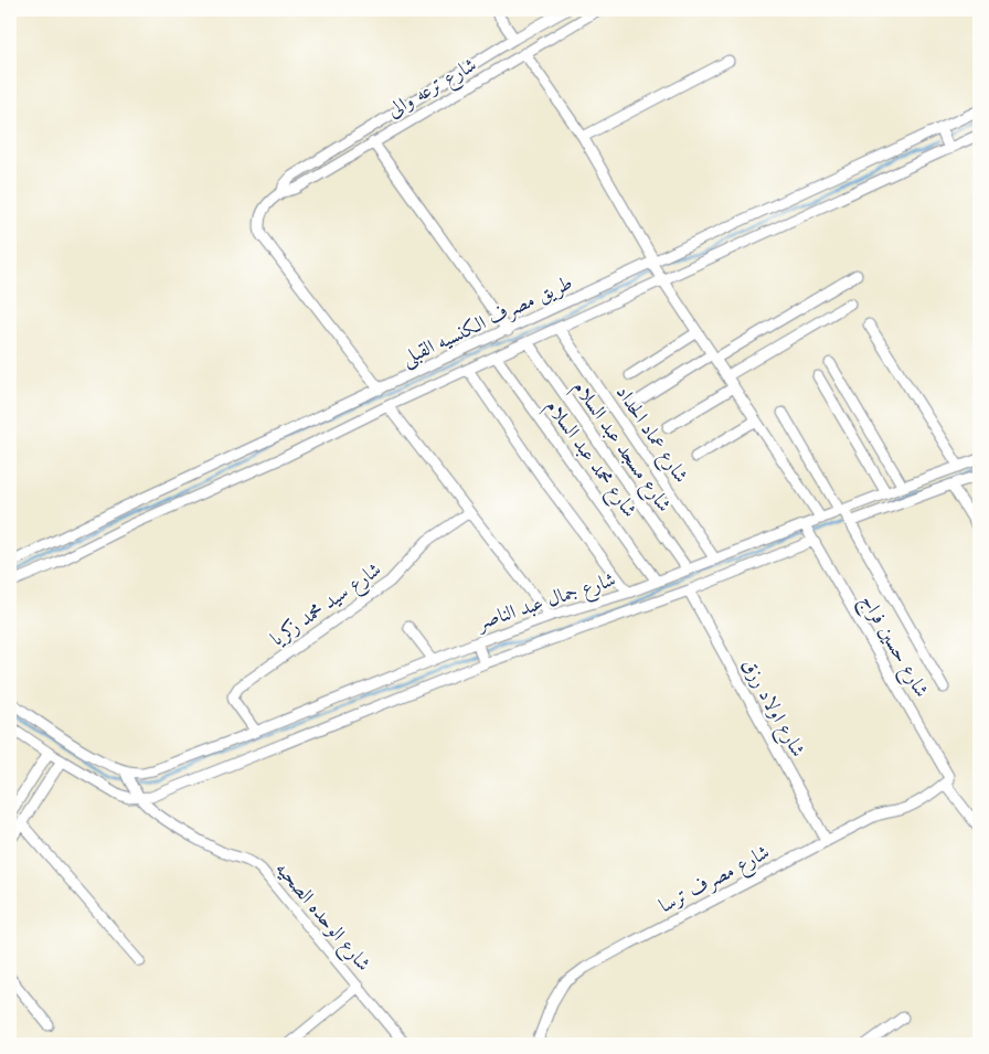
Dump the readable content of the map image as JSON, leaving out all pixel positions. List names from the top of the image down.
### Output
{
  "streets": {
    "street": [
      "شارع ترعه والى",
      "طريق مصرف الكنسيه القبلى",
      "شارع عماد الحداد",
      "شارع مسجد عبد السلام",
      "شارع محمد عبد السلام",
      "شارع جمال عبد الناصر",
      "شارع سيد محمد زكريا",
      "شارع حسين فراج",
      "شارع اولاد رزق",
      "شارع مصرف ترسا",
      "شارع الوحده الصحيه"
    ]
  },
  "crossings": [
    ["شارع ترعه والى", "طريق مصرف الكنسيه القبلى"],
    ["طريق مصرف الكنسيه القبلى", "شارع عماد الحداد"],
    ["طريق مصرف الكنسيه القبلى", "شارع مسجد عبد السلام"],
    ["طريق مصرف الكنسيه القبلى", "شارع محمد عبد السلام"],
    ["شارع عماد الحداد", "شارع جمال عبد الناصر"],
    ["شارع مسجد عبد السلام", "شارع جمال عبد الناصر"],
    ["شارع محمد عبد السلام", "شارع جمال عبد الناصر"],
    ["شارع جمال عبد الناصر", "شارع سيد محمد زكريا"],
    ["شارع جمال عبد الناصر", "شارع حسين فراج"],
    ["شارع جمال عبد الناصر", "شارع اولاد رزق"],
    ["شارع جمال عبد الناصر", "شارع الوحده الصحيه"],
    ["شارع حسين فراج", "شارع مصرف ترسا"],
    ["شارع اولاد رزق", "شارع مصرف ترسا"]
  ]
}
